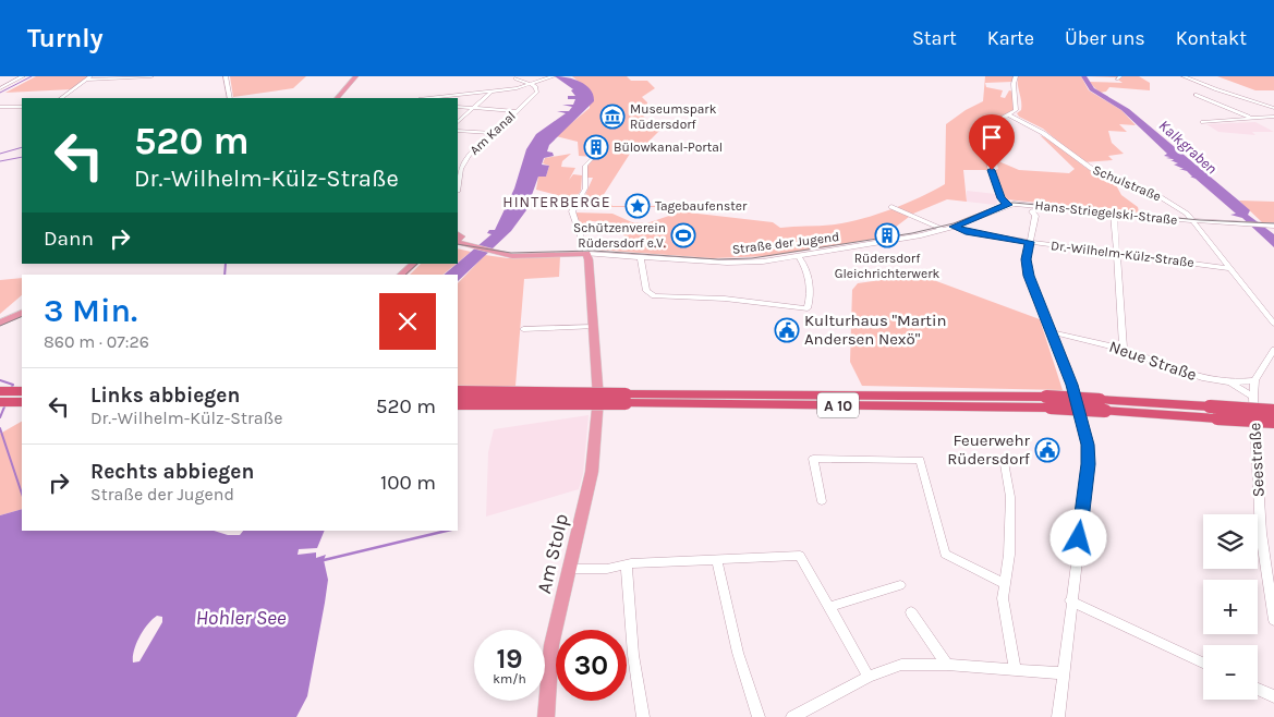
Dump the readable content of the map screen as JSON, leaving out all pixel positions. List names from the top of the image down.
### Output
{
  "streets": {
    "highway": ["A 10"],
    "main road": ["Straße der Jugend", "Am Stolp"],
    "street": [
      "Am Kanal",
      "Schulstraße",
      "Hans-Striegelski-Straße",
      "Dr.-Wilhelm-Külz-Straße",
      "Neue Straße",
      "Seestraße"
    ]
  },
  "crossings": [
    ["Schulstraße", "Hans-Striegelski-Straße"],
    ["Schulstraße", "Dr.-Wilhelm-Külz-Straße"],
    ["Hans-Striegelski-Straße", "Straße der Jugend"],
    ["Straße der Jugend", "Dr.-Wilhelm-Külz-Straße"],
    ["Straße der Jugend", "Am Stolp"],
    ["Neue Straße", "Seestraße"]
  ],
  "districts": ["HINTERBERGE"],
  "water": ["Kalkgraben", "Hohler See"],
  "places": {
    "museum": ["Museumspark Rüdersdorf"],
    "building": ["Bülowkanal-Portal", "Rüdersdorf Gleichrichterwerk"],
    "place": ["Tagebaufenster"],
    "sports": ["Schützenverein Rüdersdorf e.V."],
    "public building": ["Kulturhaus \"Martin Andersen Nexö\"", "Feuerwehr Rüdersdorf"]
  },
  "page": {
    "header": "Turnly",
    "nav": [
      "Start",
      "Karte",
      "Über uns",
      "Kontakt"
    ],
    "turn": ["520 m", "Dr.-Wilhelm-Külz-Straße"],
    "then": "Dann",
    "heading": ["3 Min.", "860 m · 07:26"],
    "list": [
      {
        "name": "Links abbiegen",
        "note": "Dr.-Wilhelm-Külz-Straße",
        "value": "520 m"
      },
      {
        "name": "Rechts abbiegen",
        "note": "Straße der Jugend",
        "value": "100 m"
      }
    ],
    "map_buttons": ["+", "−"],
    "speed": "19 km/h",
    "limit": "30"
  }
}
